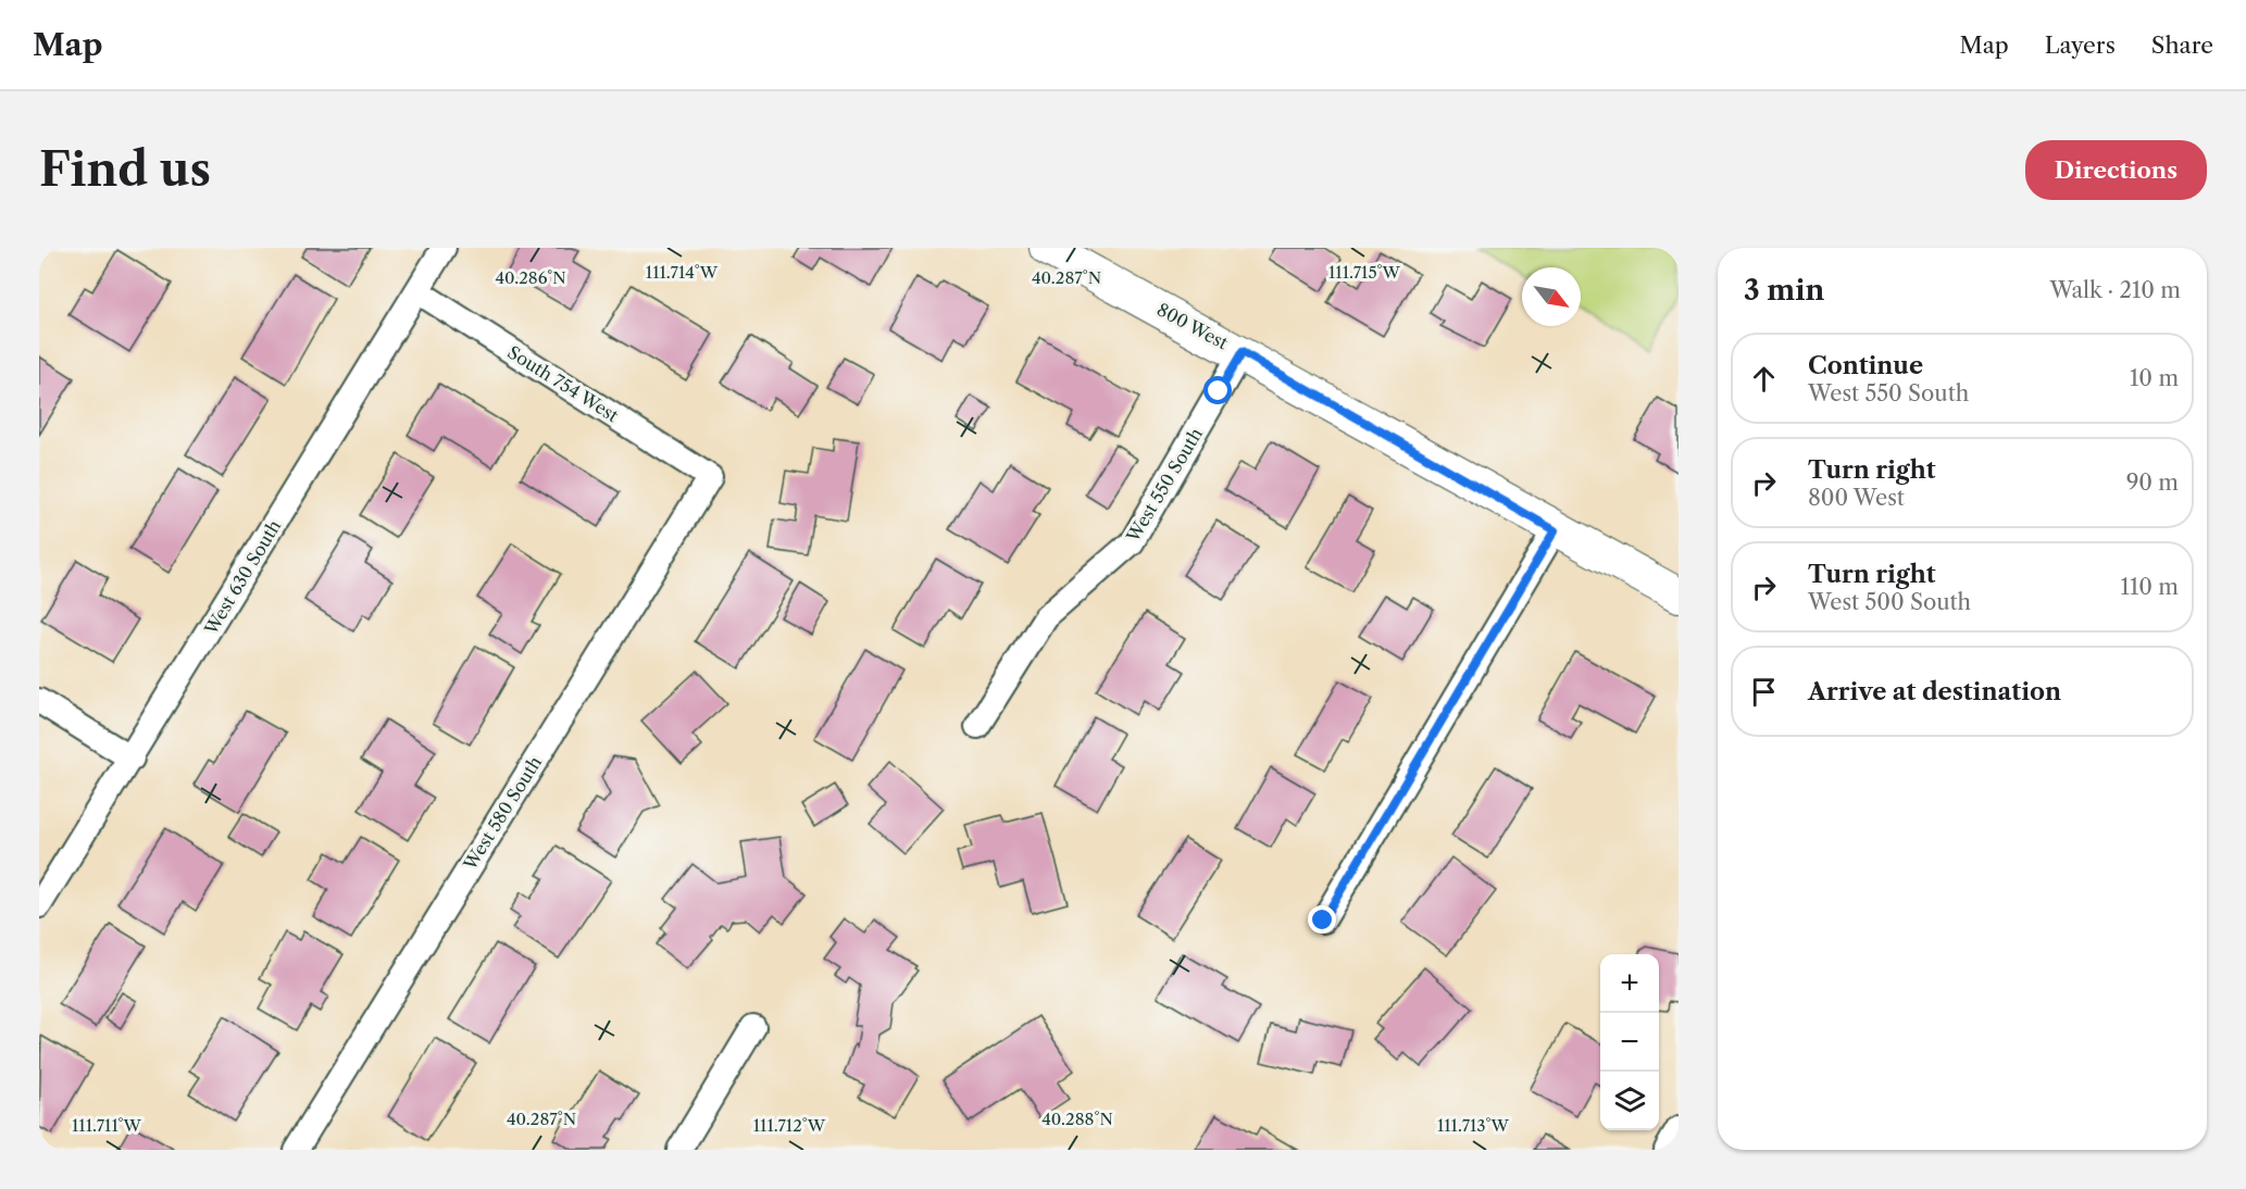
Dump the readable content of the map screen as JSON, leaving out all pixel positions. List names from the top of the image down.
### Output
{
  "streets": {
    "street": [
      "800 West",
      "South 754 West",
      "West 550 South",
      "West 630 South",
      "West 580 South"
    ]
  },
  "crossings": [
    ["800 West", "West 550 South"],
    ["South 754 West", "West 630 South"],
    ["South 754 West", "West 580 South"]
  ],
  "north": "bottom right",
  "page": {
    "header": "Map",
    "nav": ["Map", "Layers", "Share"],
    "buttons": "Directions",
    "title": "Find us",
    "heading": ["3 min", "Walk · 210 m"],
    "list": [
      ["Continue", "West 550 South", "10 m"],
      ["Turn right", "800 West", "90 m"],
      ["Turn right", "West 500 South", "110 m"],
      "Arrive at destination"
    ],
    "map_buttons": ["+", "−"]
  },
  "coordinates": [
    "111.714°W",
    "111.715°W",
    "40.286°N",
    "40.287°N",
    "40.288°N",
    "111.711°W",
    "111.712°W",
    "111.713°W"
  ]
}
